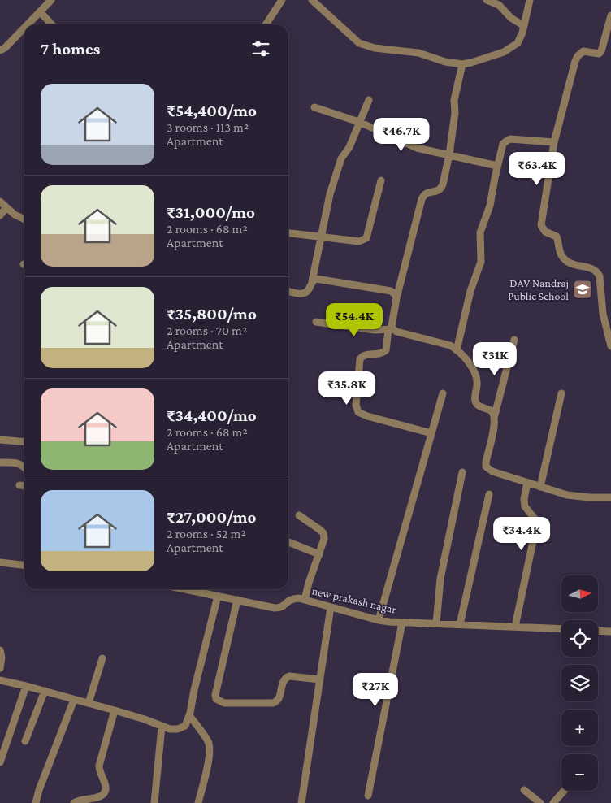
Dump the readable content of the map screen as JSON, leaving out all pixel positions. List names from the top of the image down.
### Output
{
  "streets": {
    "street": ["new prakash nagar"]
  },
  "places": {
    "school or university": ["DAV Nandraj Public School"]
  },
  "north": "right",
  "page": {
    "heading": "7 homes",
    "list": [
      {
        "name": "₹54,400/mo",
        "note": "3 rooms · 113 m² · Apartment"
      },
      {
        "name": "₹31,000/mo",
        "note": "2 rooms · 68 m² · Apartment"
      },
      {
        "name": "₹35,800/mo",
        "note": "2 rooms · 70 m² · Apartment"
      },
      {
        "name": "₹34,400/mo",
        "note": "2 rooms · 68 m² · Apartment"
      },
      {
        "name": "₹27,000/mo",
        "note": "2 rooms · 52 m² · Apartment"
      }
    ],
    "price": [
      "₹46.7K",
      "₹63.4K",
      "₹54.4K",
      "₹31K",
      "₹35.8K",
      "₹34.4K",
      "₹27K"
    ],
    "map_buttons": ["+", "−"]
  }
}
